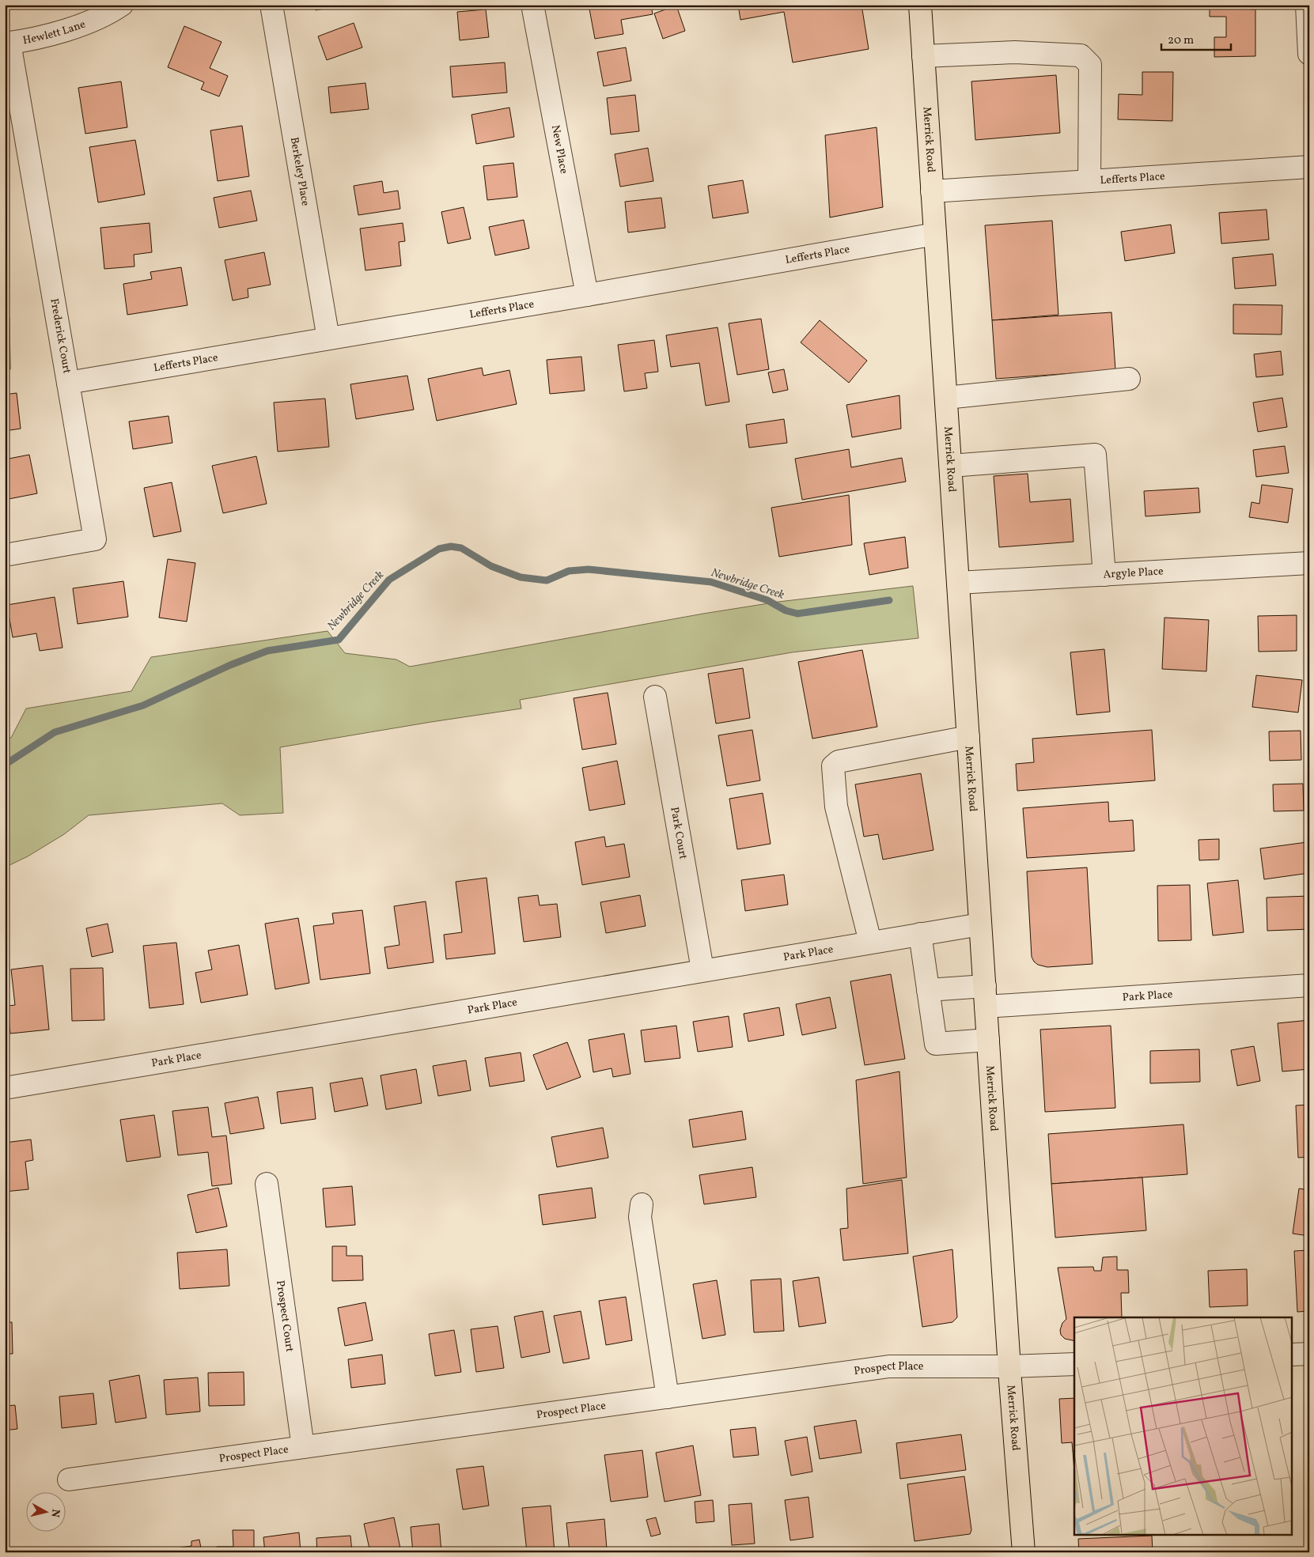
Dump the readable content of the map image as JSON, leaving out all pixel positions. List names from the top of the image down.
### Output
{
  "streets": {
    "main road": ["Merrick Road"],
    "street": [
      "Hewlett Lane",
      "New Place",
      "Berkeley Place",
      "Lefferts Place",
      "Frederick Court",
      "Argyle Place",
      "Park Court",
      "Park Place",
      "Prospect Court",
      "Prospect Place"
    ]
  },
  "crossings": [
    ["Hewlett Lane", "Frederick Court"],
    ["Merrick Road", "Lefferts Place"],
    ["Merrick Road", "Argyle Place"],
    ["Merrick Road", "Park Place"],
    ["Merrick Road", "Prospect Place"],
    ["New Place", "Lefferts Place"],
    ["Berkeley Place", "Lefferts Place"],
    ["Lefferts Place", "Frederick Court"],
    ["Park Court", "Park Place"],
    ["Prospect Court", "Prospect Place"]
  ],
  "water": ["Newbridge Creek"],
  "scale_bar": "20 m",
  "north": "right"
}
